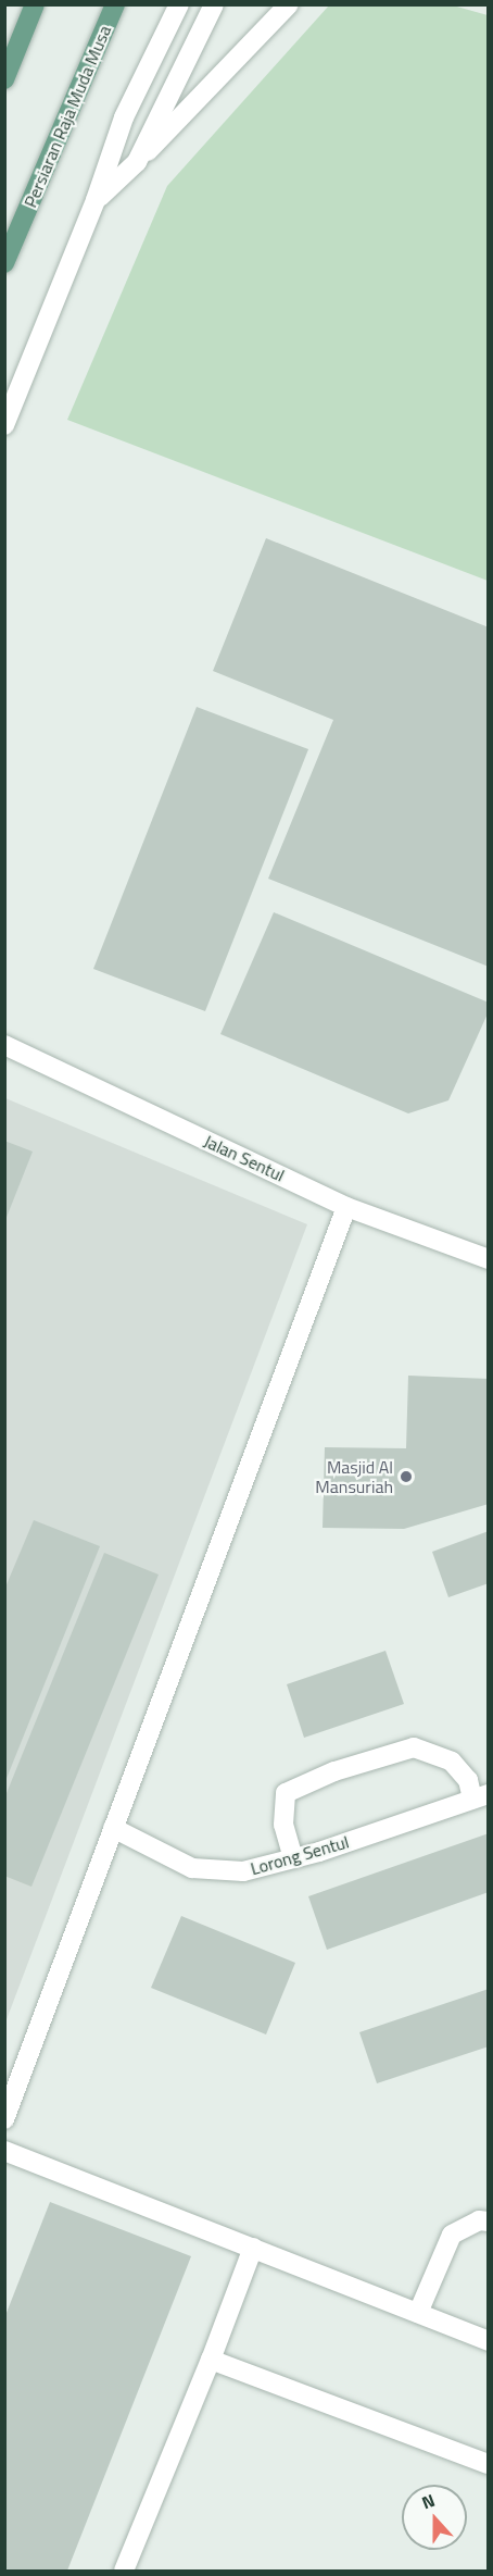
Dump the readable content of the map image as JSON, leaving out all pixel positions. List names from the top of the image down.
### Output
{
  "streets": {
    "main road": ["Persiaran Raja Muda Musa"],
    "street": ["Jalan Sentul", "Lorong Sentul"]
  },
  "places": ["Masjid Al Mansuriah"],
  "north": "top"
}
